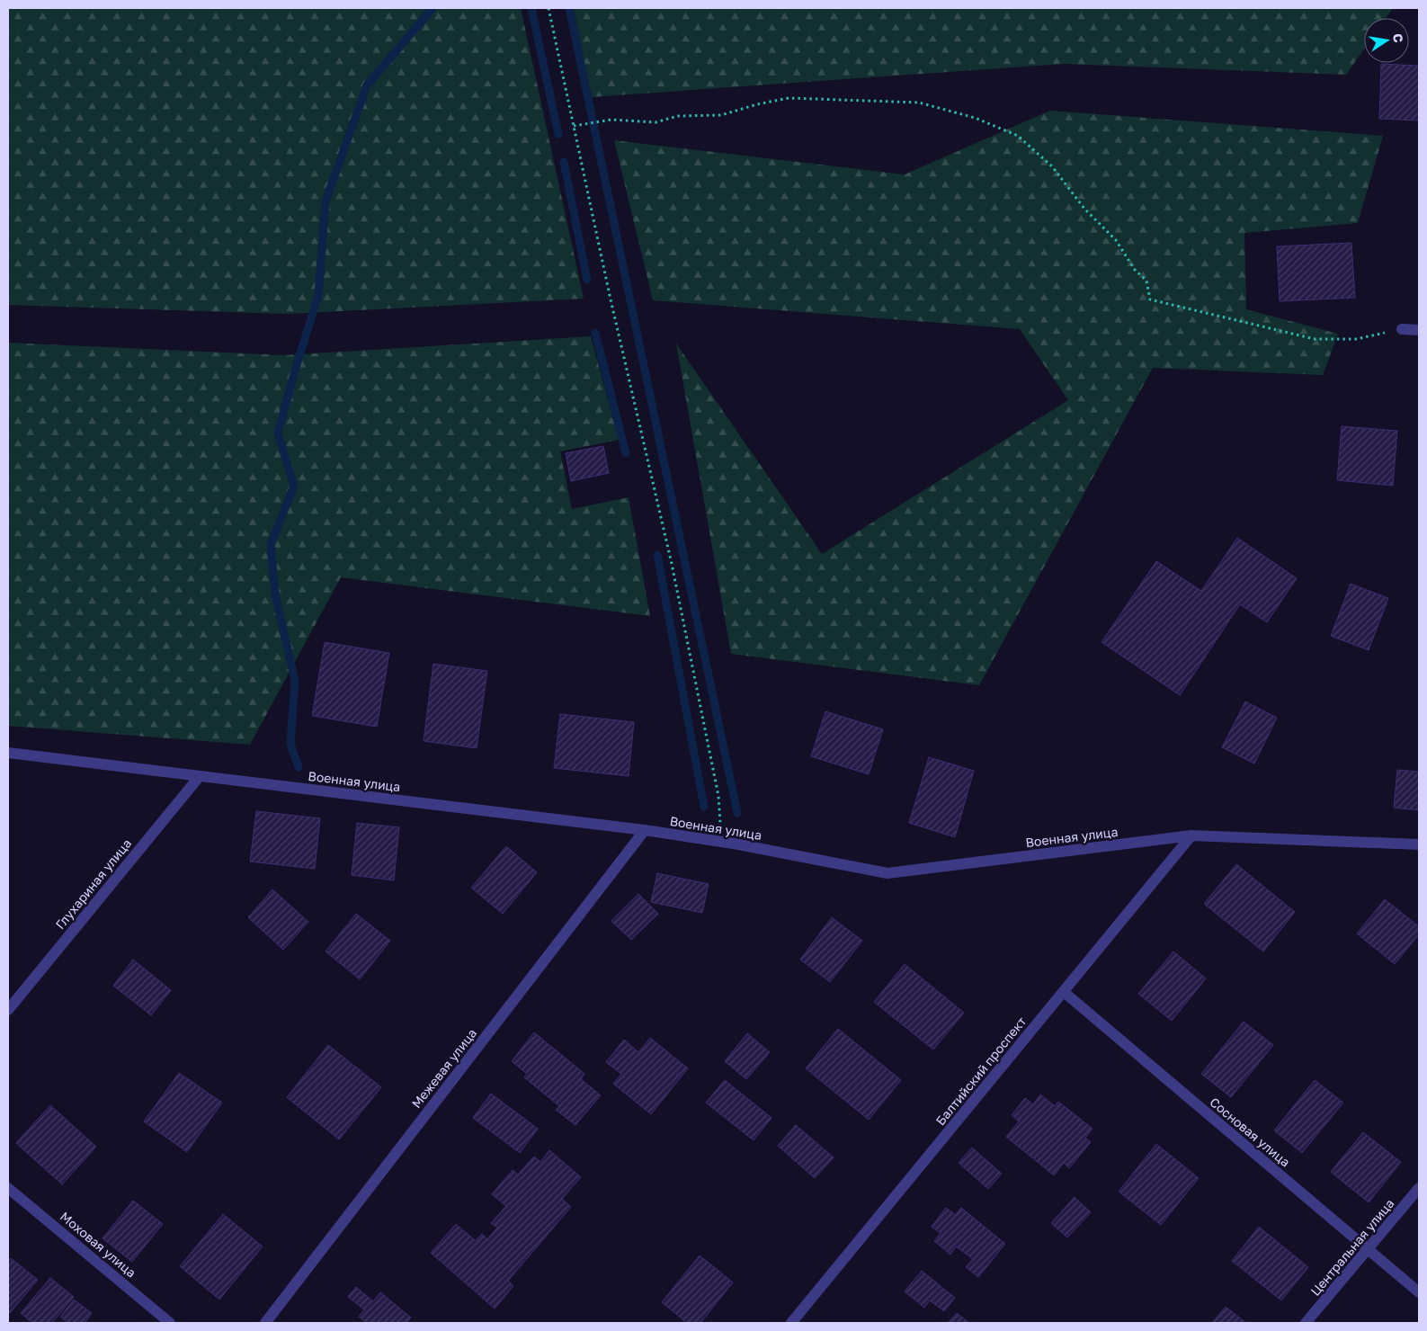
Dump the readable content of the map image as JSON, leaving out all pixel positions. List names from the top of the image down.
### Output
{
  "streets": {
    "street": [
      "Военная улица",
      "Глухариная улица",
      "Межевая улица",
      "Балтийский проспект",
      "Сосновая улица",
      "Моховая улица",
      "Центральная улица"
    ]
  },
  "crossings": [
    ["Военная улица", "Глухариная улица"],
    ["Военная улица", "Межевая улица"],
    ["Военная улица", "Балтийский проспект"],
    ["Балтийский проспект", "Сосновая улица"],
    ["Сосновая улица", "Центральная улица"]
  ],
  "north": "right"
}
